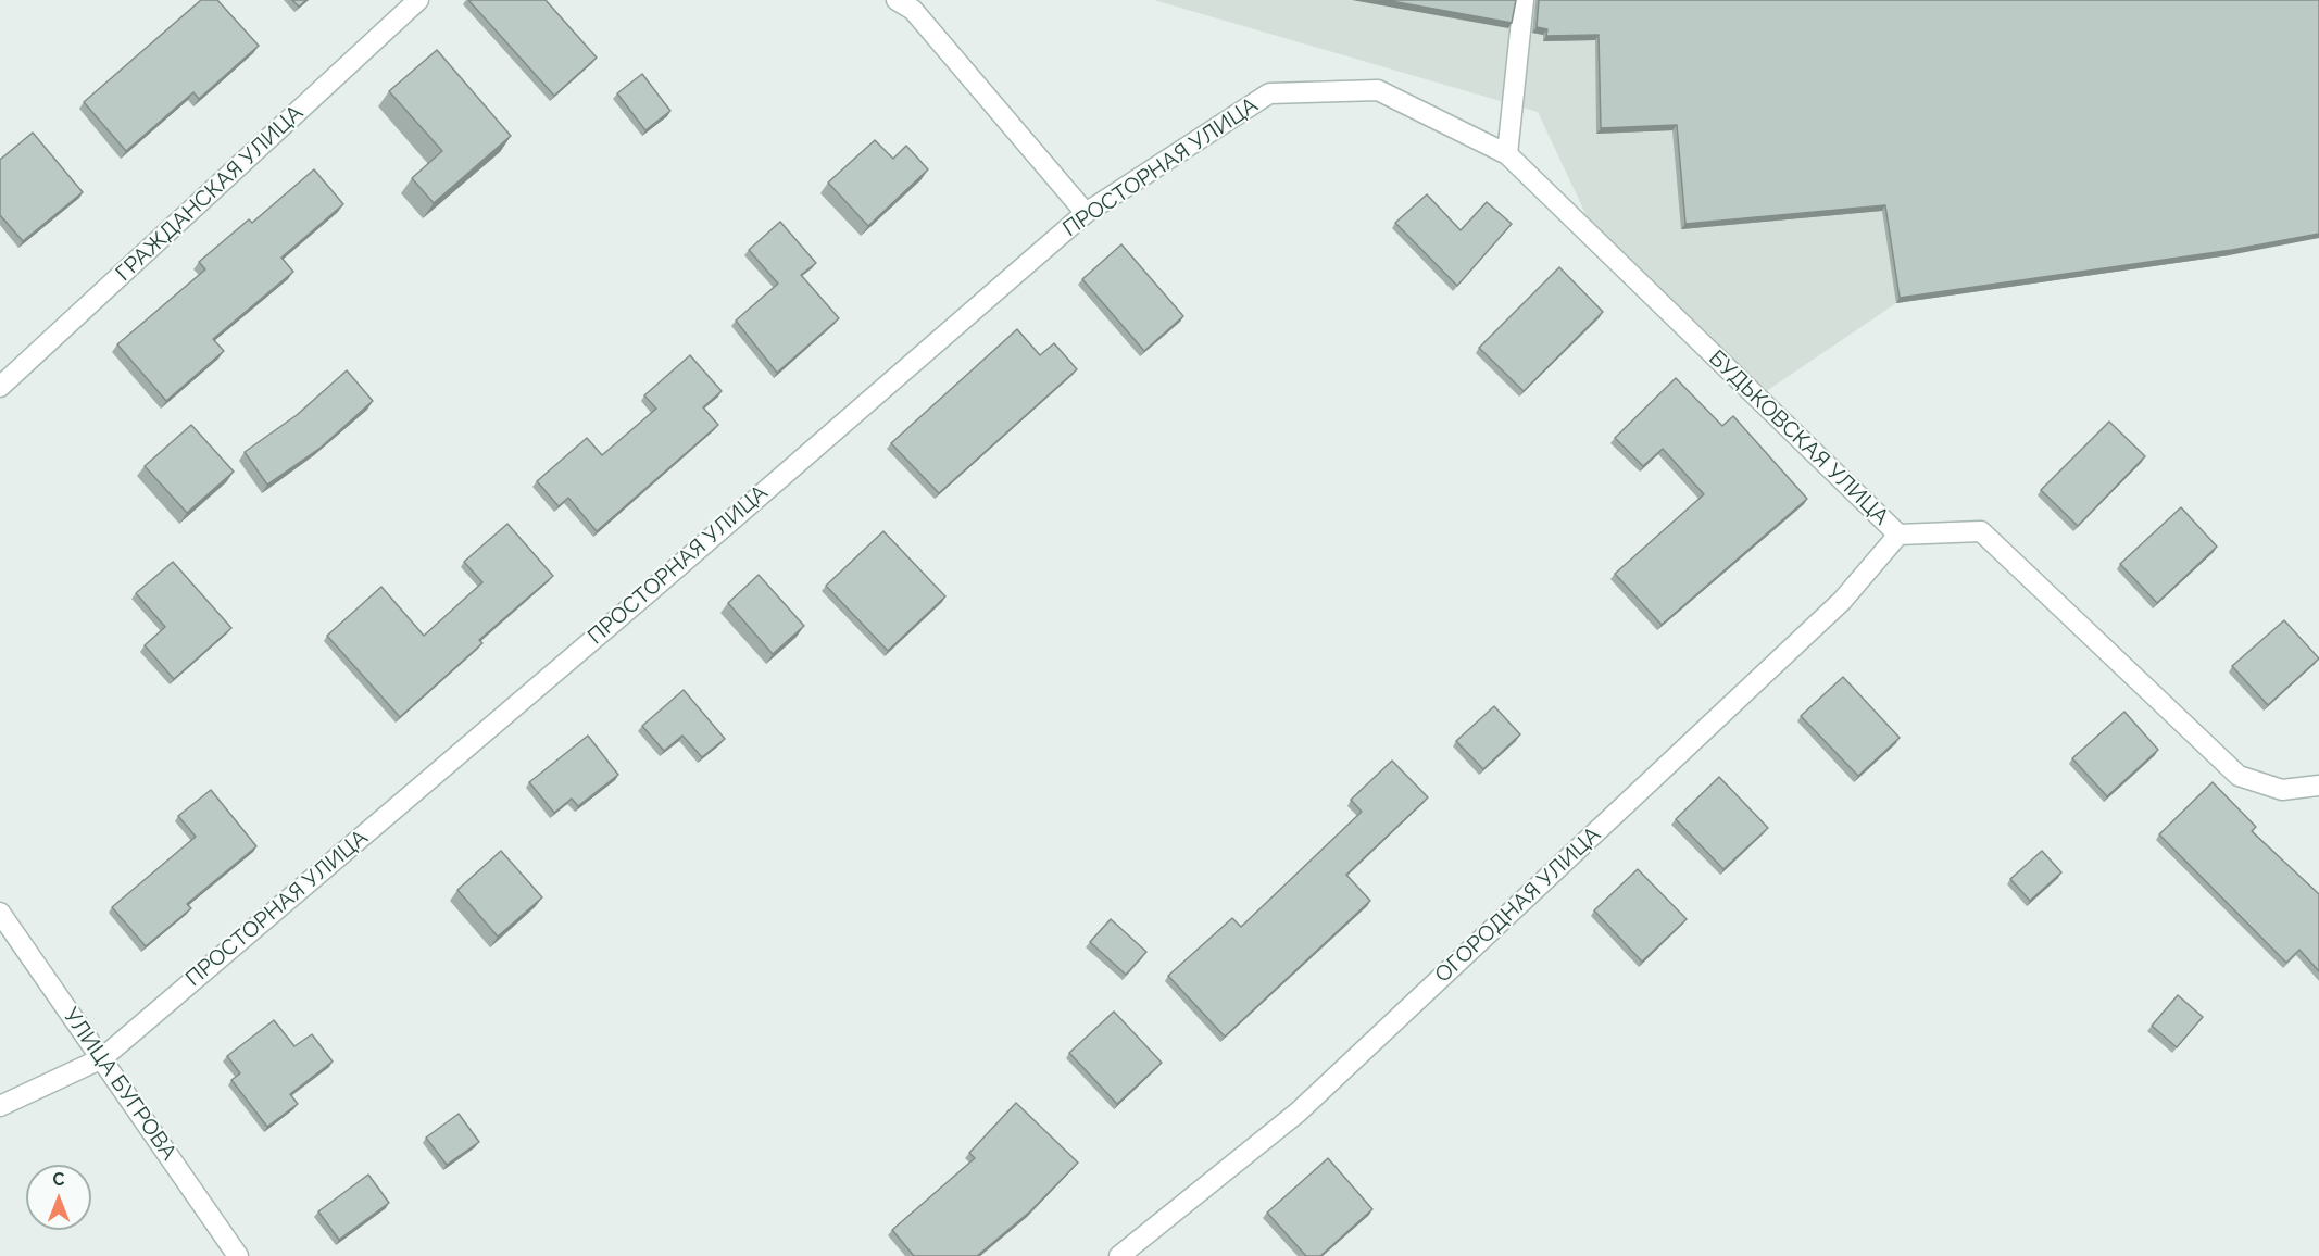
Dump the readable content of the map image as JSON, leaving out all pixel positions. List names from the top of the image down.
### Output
{
  "streets": {
    "street": [
      "ПРОСТОРНАЯ УЛИЦА",
      "ГРАЖДАНСКАЯ УЛИЦА",
      "БУДЬКОВСКАЯ УЛИЦА",
      "ОГОРОДНАЯ УЛИЦА",
      "УЛИЦА БУГРОВА"
    ]
  },
  "crossings": [
    ["ПРОСТОРНАЯ УЛИЦА", "БУДЬКОВСКАЯ УЛИЦА"],
    ["ПРОСТОРНАЯ УЛИЦА", "УЛИЦА БУГРОВА"],
    ["БУДЬКОВСКАЯ УЛИЦА", "ОГОРОДНАЯ УЛИЦА"]
  ],
  "north": "top"
}
